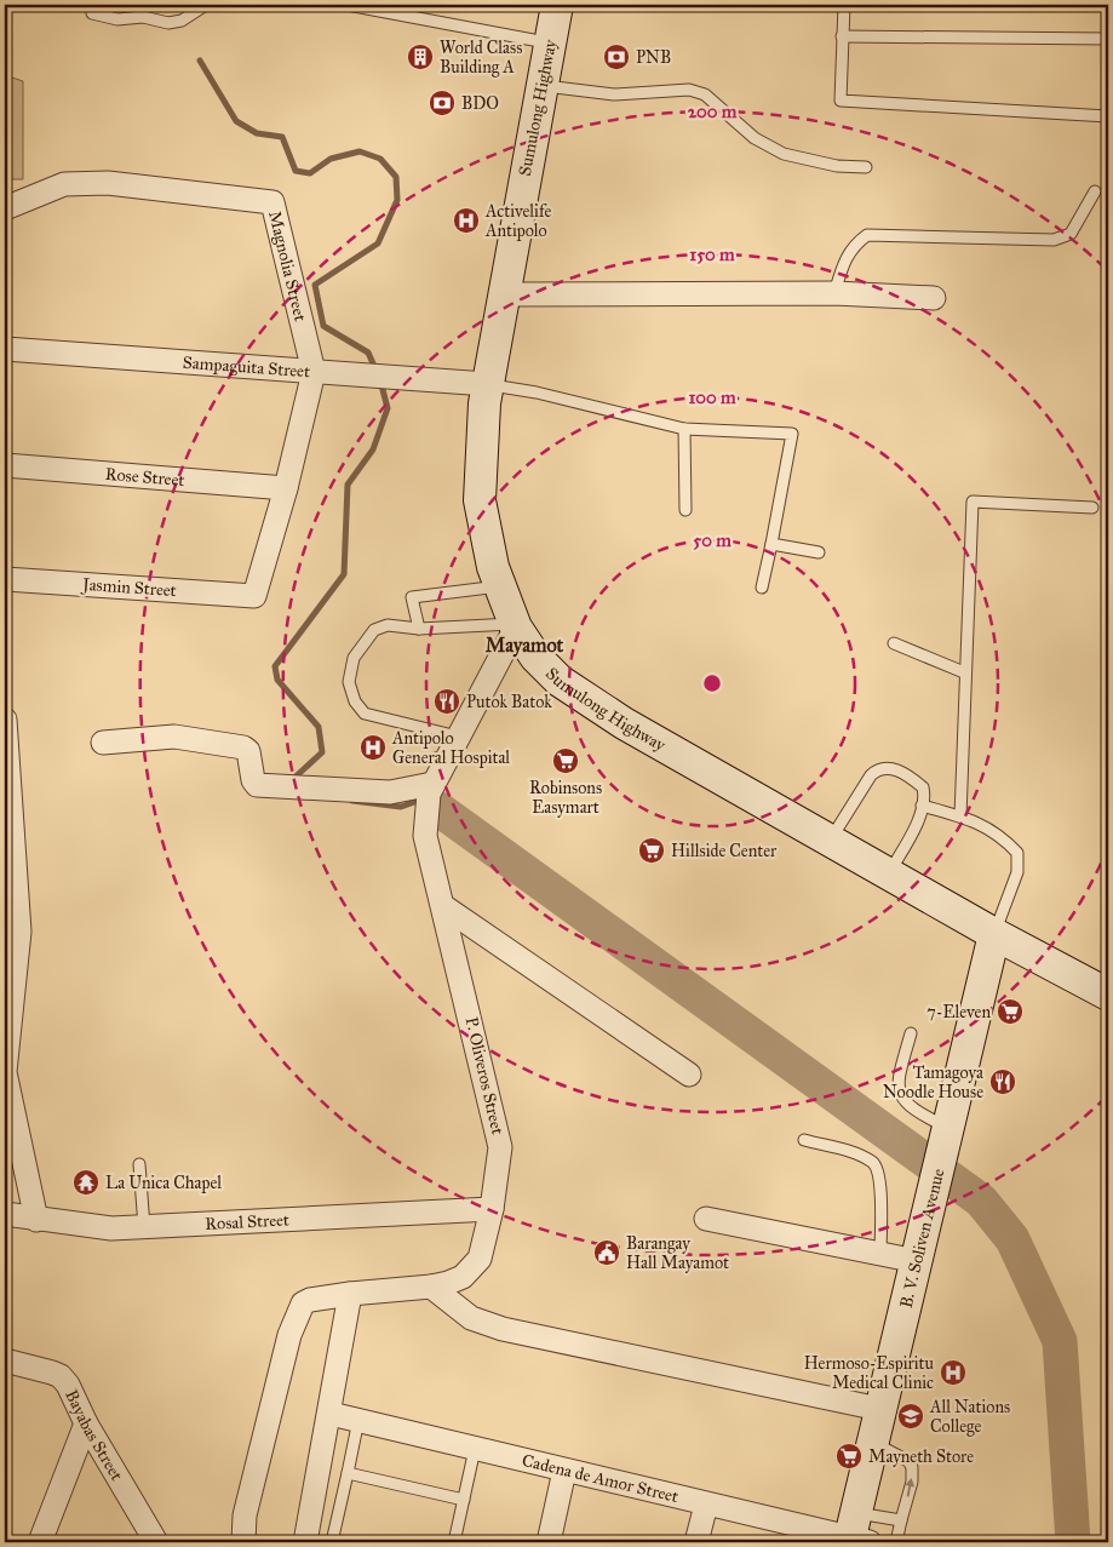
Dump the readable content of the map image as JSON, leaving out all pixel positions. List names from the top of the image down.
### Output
{
  "streets": {
    "main road": ["Sumulong Highway", "B. V. Soliven Avenue"],
    "street": [
      "Magnolia Street",
      "Sampaguita Street",
      "Rose Street",
      "Jasmin Street",
      "P. Oliveros Street",
      "Rosal Street",
      "Bayabas Street",
      "Cadena de Amor Street"
    ]
  },
  "crossings": [
    ["Sumulong Highway", "Sampaguita Street"],
    ["Sumulong Highway", "P. Oliveros Street"],
    ["Sumulong Highway", "B. V. Soliven Avenue"],
    ["Magnolia Street", "Sampaguita Street"],
    ["Magnolia Street", "Rose Street"],
    ["Magnolia Street", "Jasmin Street"],
    ["P. Oliveros Street", "Rosal Street"],
    ["B. V. Soliven Avenue", "Cadena de Amor Street"]
  ],
  "districts": ["Mayamot"],
  "places": {
    "building": ["World Class Building A"],
    "bank": ["PNB", "BDO"],
    "hospital": ["Activelife Antipolo", "Antipolo General Hospital", "Hermoso-Espiritu Medical Clinic"],
    "restaurant": ["Putok Batok", "Tamagoya Noodle House"],
    "supermarket": [
      "Robinsons Easymart",
      "Hillside Center",
      "7-Eleven",
      "Mayneth Store"
    ],
    "temple": ["La Unica Chapel"],
    "public building": ["Barangay Hall Mayamot"],
    "school or university": ["All Nations College"]
  },
  "rings": [
    "200 m",
    "150 m",
    "100 m",
    "50 m"
  ]
}
